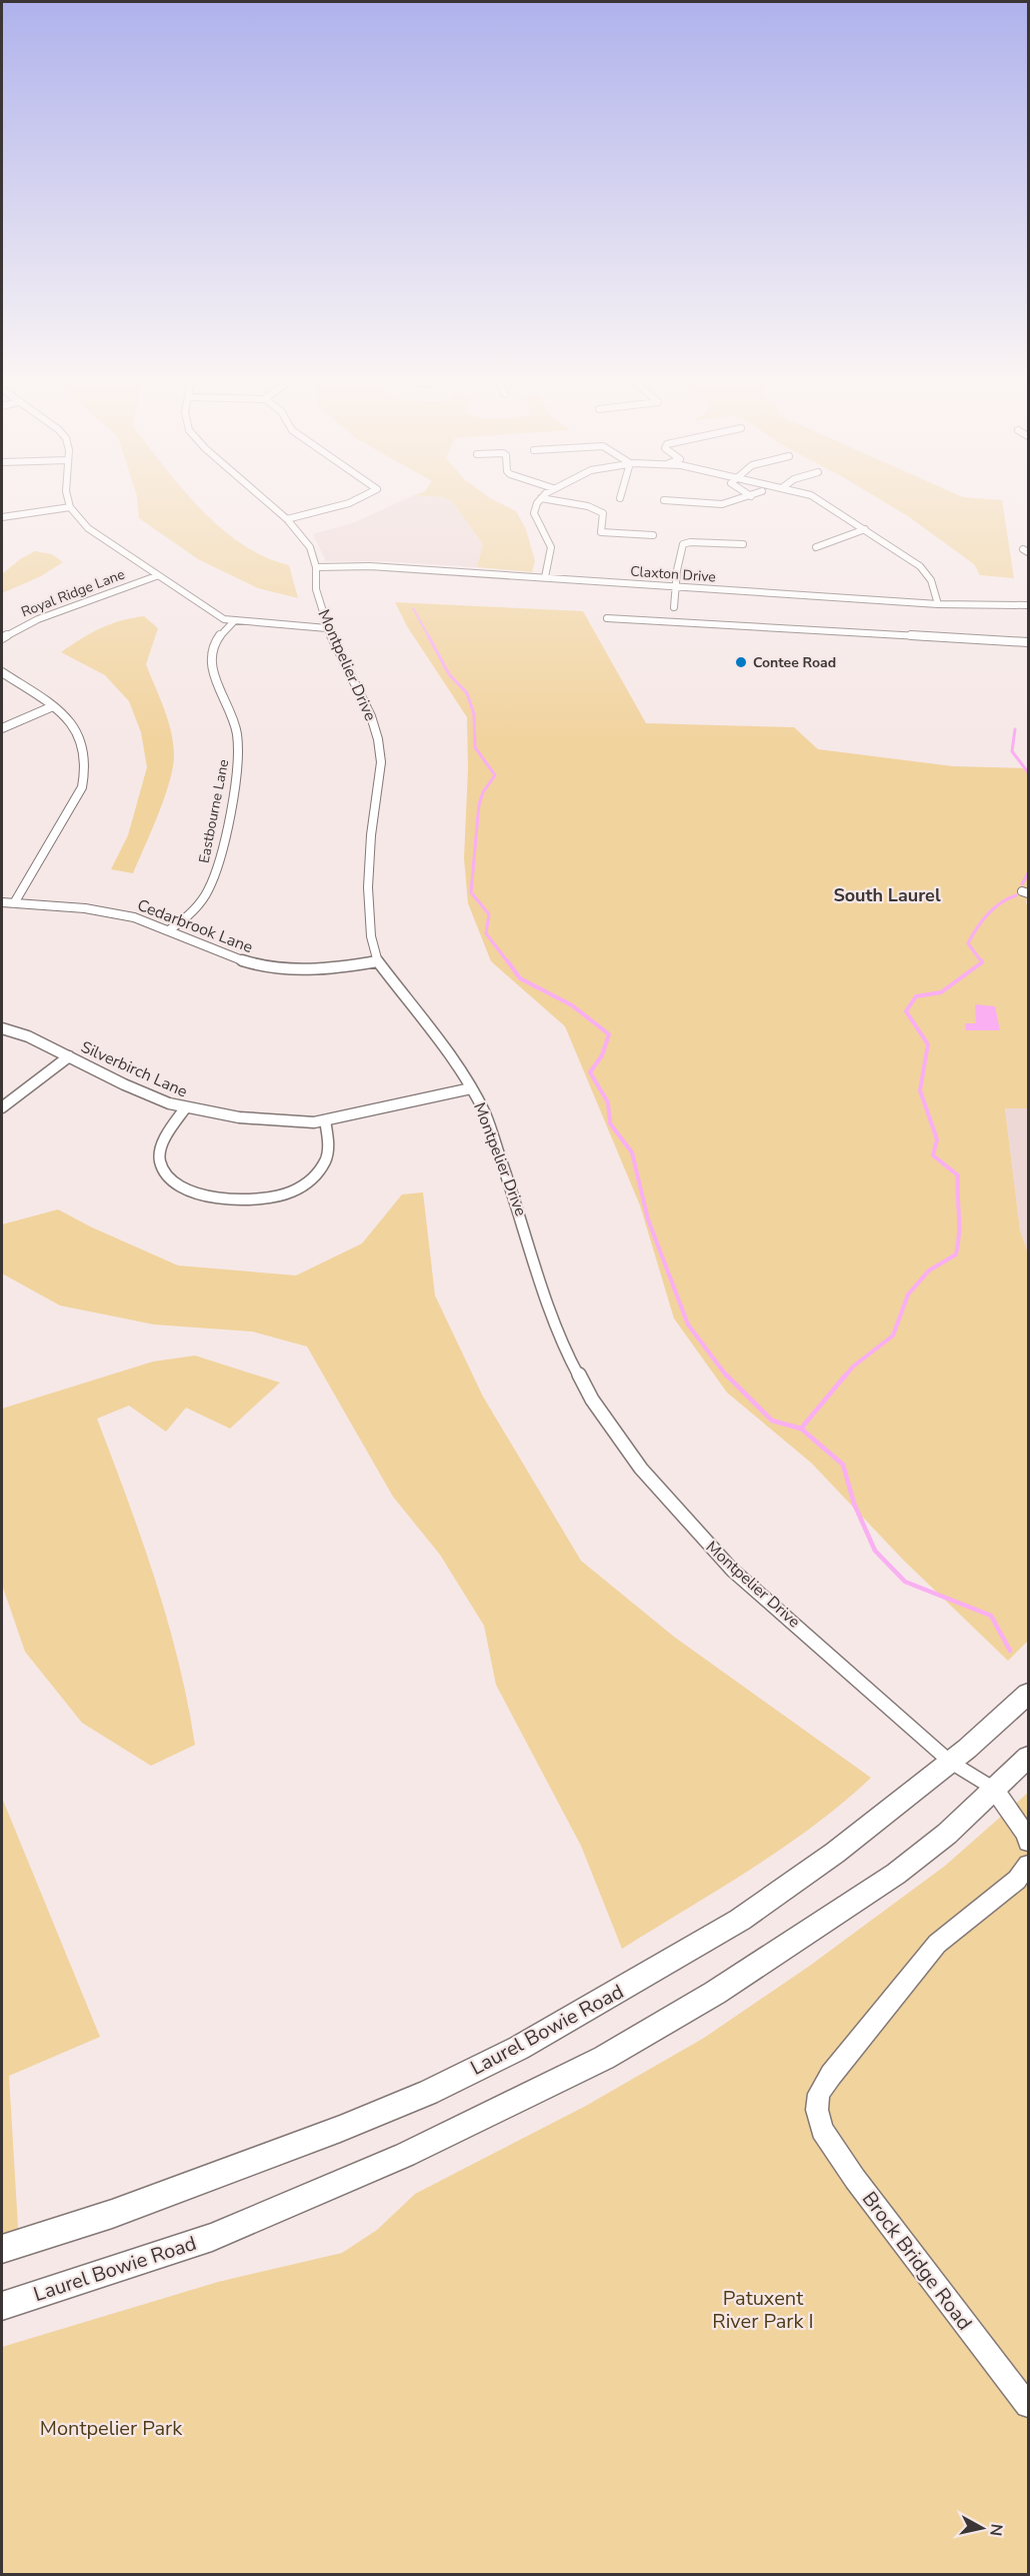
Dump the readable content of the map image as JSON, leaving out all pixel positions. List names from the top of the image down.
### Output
{
  "streets": {
    "main road": ["Laurel Bowie Road"],
    "street": [
      "Claxton Drive",
      "Royal Ridge Lane",
      "Montpelier Drive",
      "Eastbourne Lane",
      "Cedarbrook Lane",
      "Silverbirch Lane",
      "Brock Bridge Road"
    ]
  },
  "crossings": [
    ["Claxton Drive", "Montpelier Drive"],
    ["Montpelier Drive", "Cedarbrook Lane"],
    ["Montpelier Drive", "Silverbirch Lane"],
    ["Montpelier Drive", "Laurel Bowie Road"],
    ["Eastbourne Lane", "Cedarbrook Lane"]
  ],
  "districts": ["South Laurel"],
  "parks": ["Patuxent River Park I", "Montpelier Park"],
  "places": ["Contee Road"],
  "north": "right"
}
